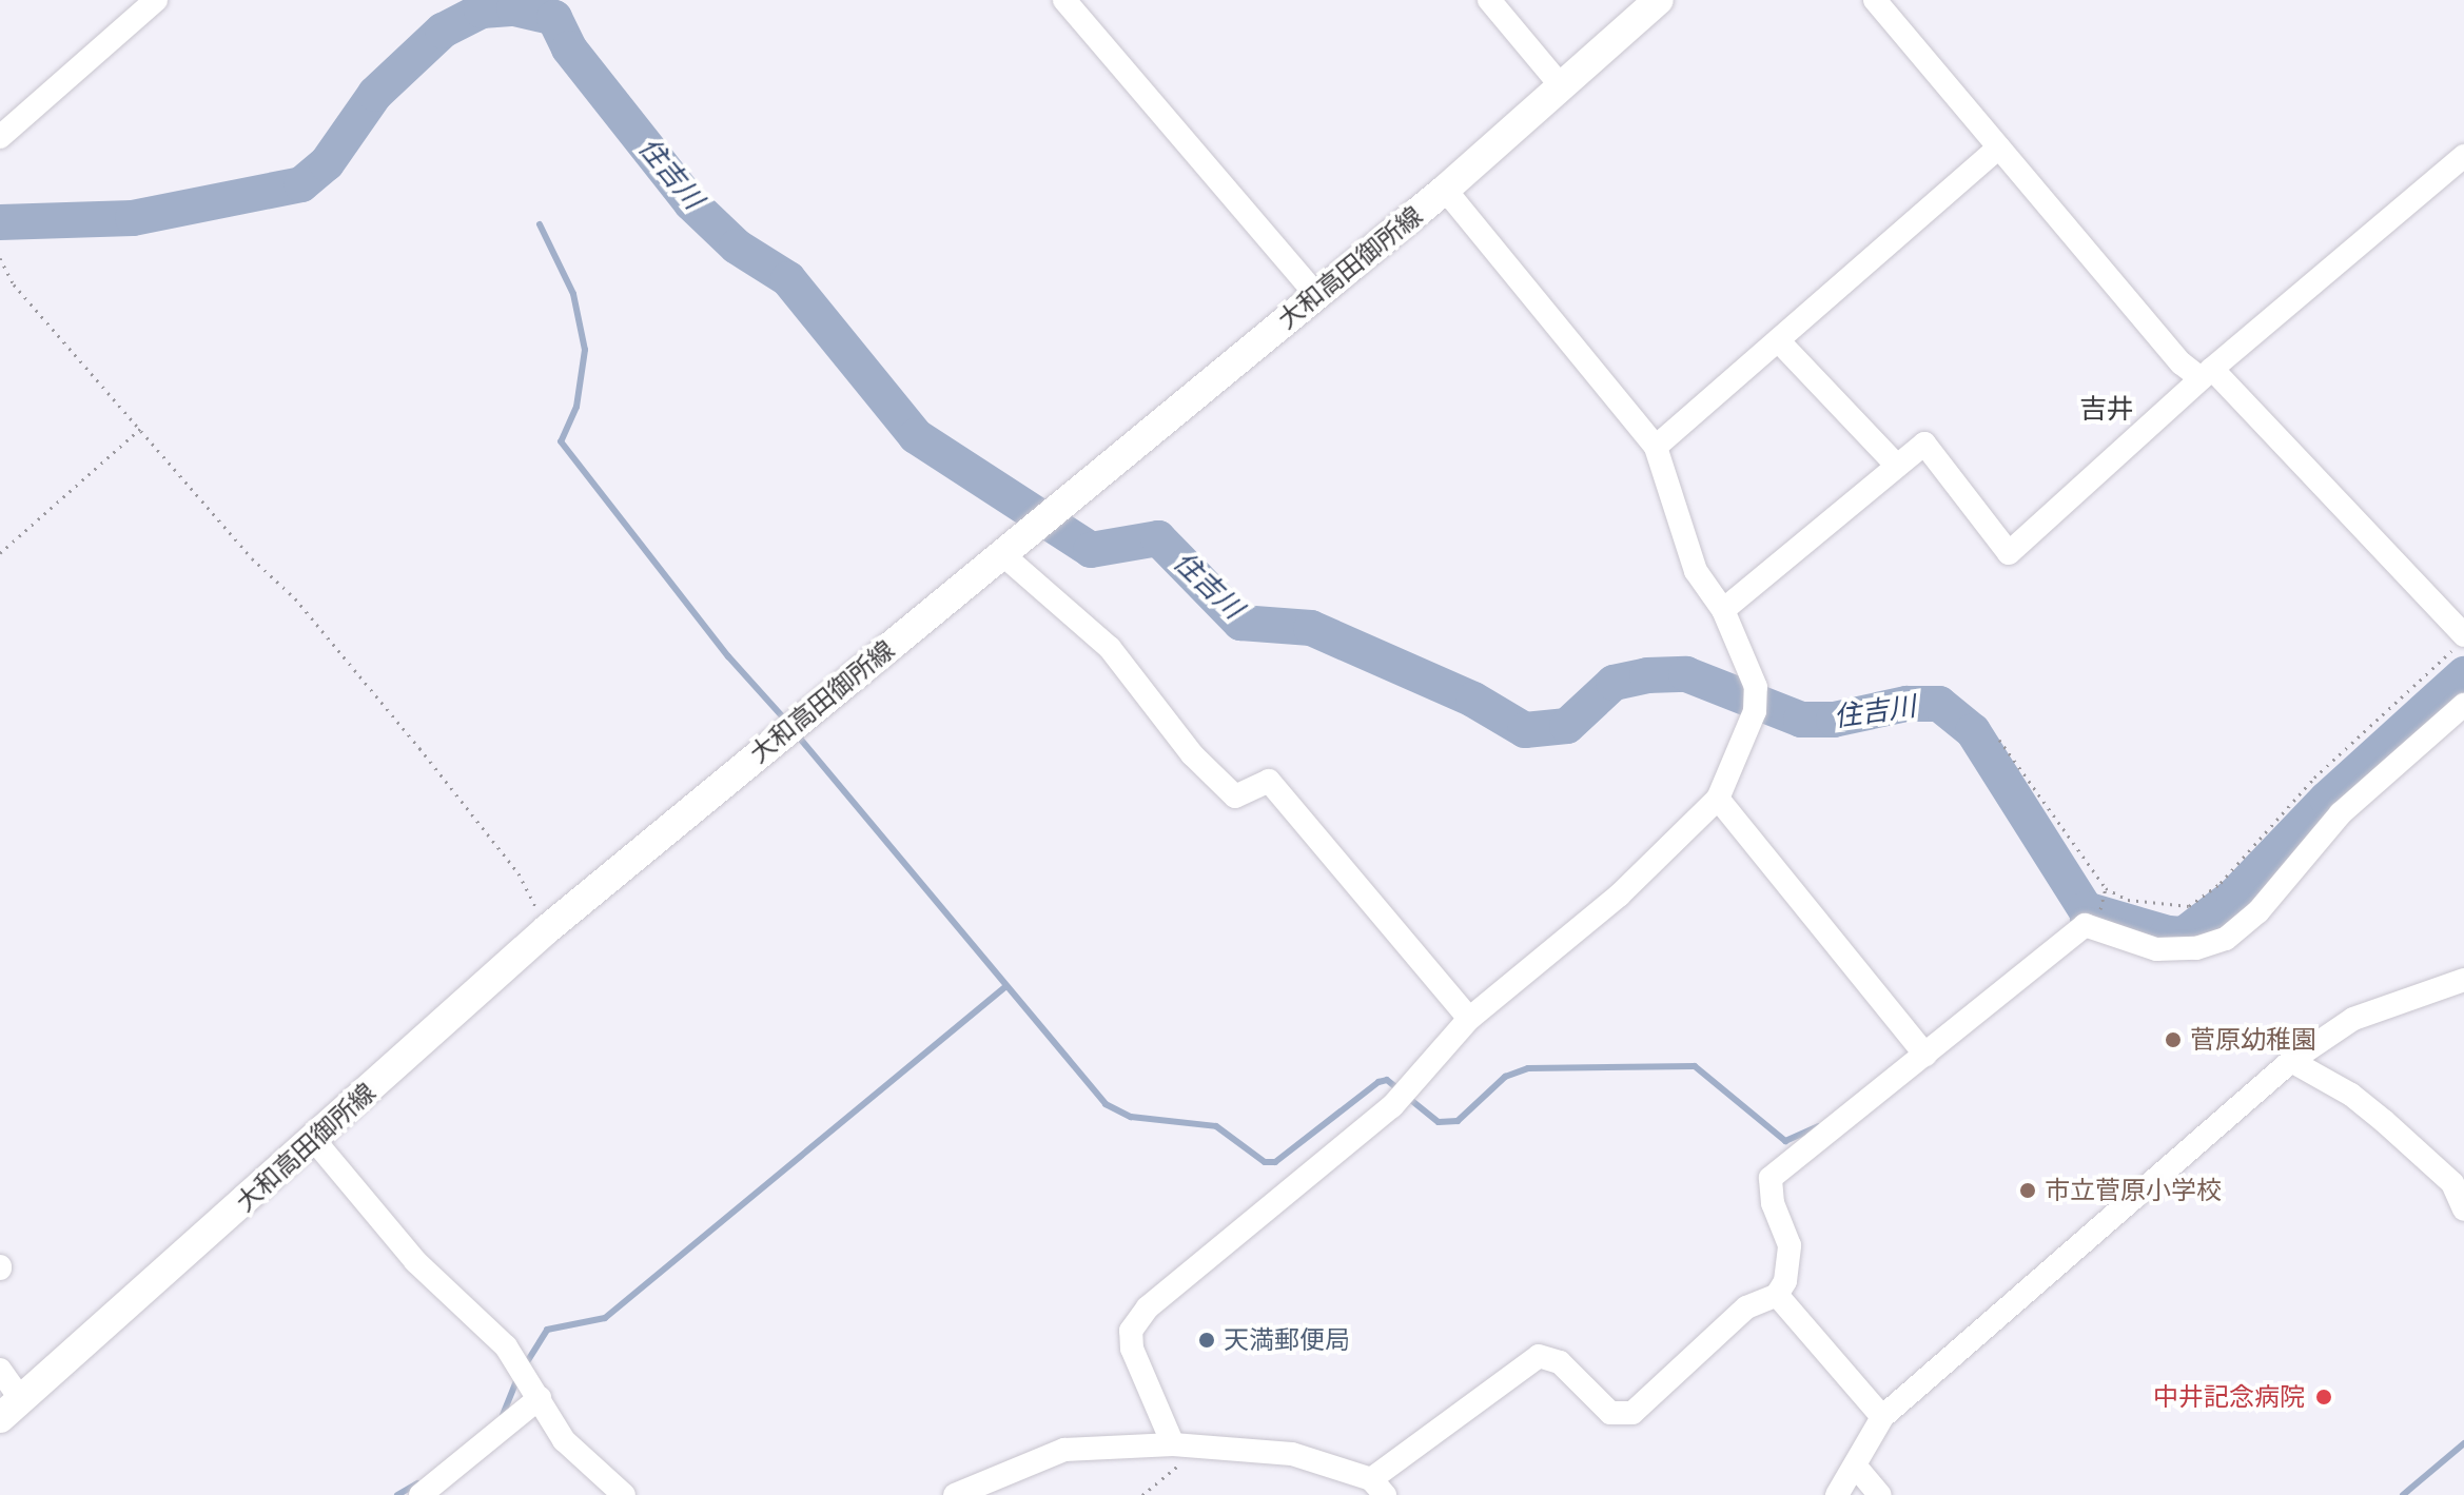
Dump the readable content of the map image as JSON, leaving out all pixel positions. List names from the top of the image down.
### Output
{
  "streets": {
    "main road": ["大和高田御所線"]
  },
  "districts": ["吉井"],
  "water": ["住吉川"],
  "places": [
    "菅原幼稚園",
    "市立菅原小学校",
    "天満郵便局",
    "中井記念病院"
  ]
}
